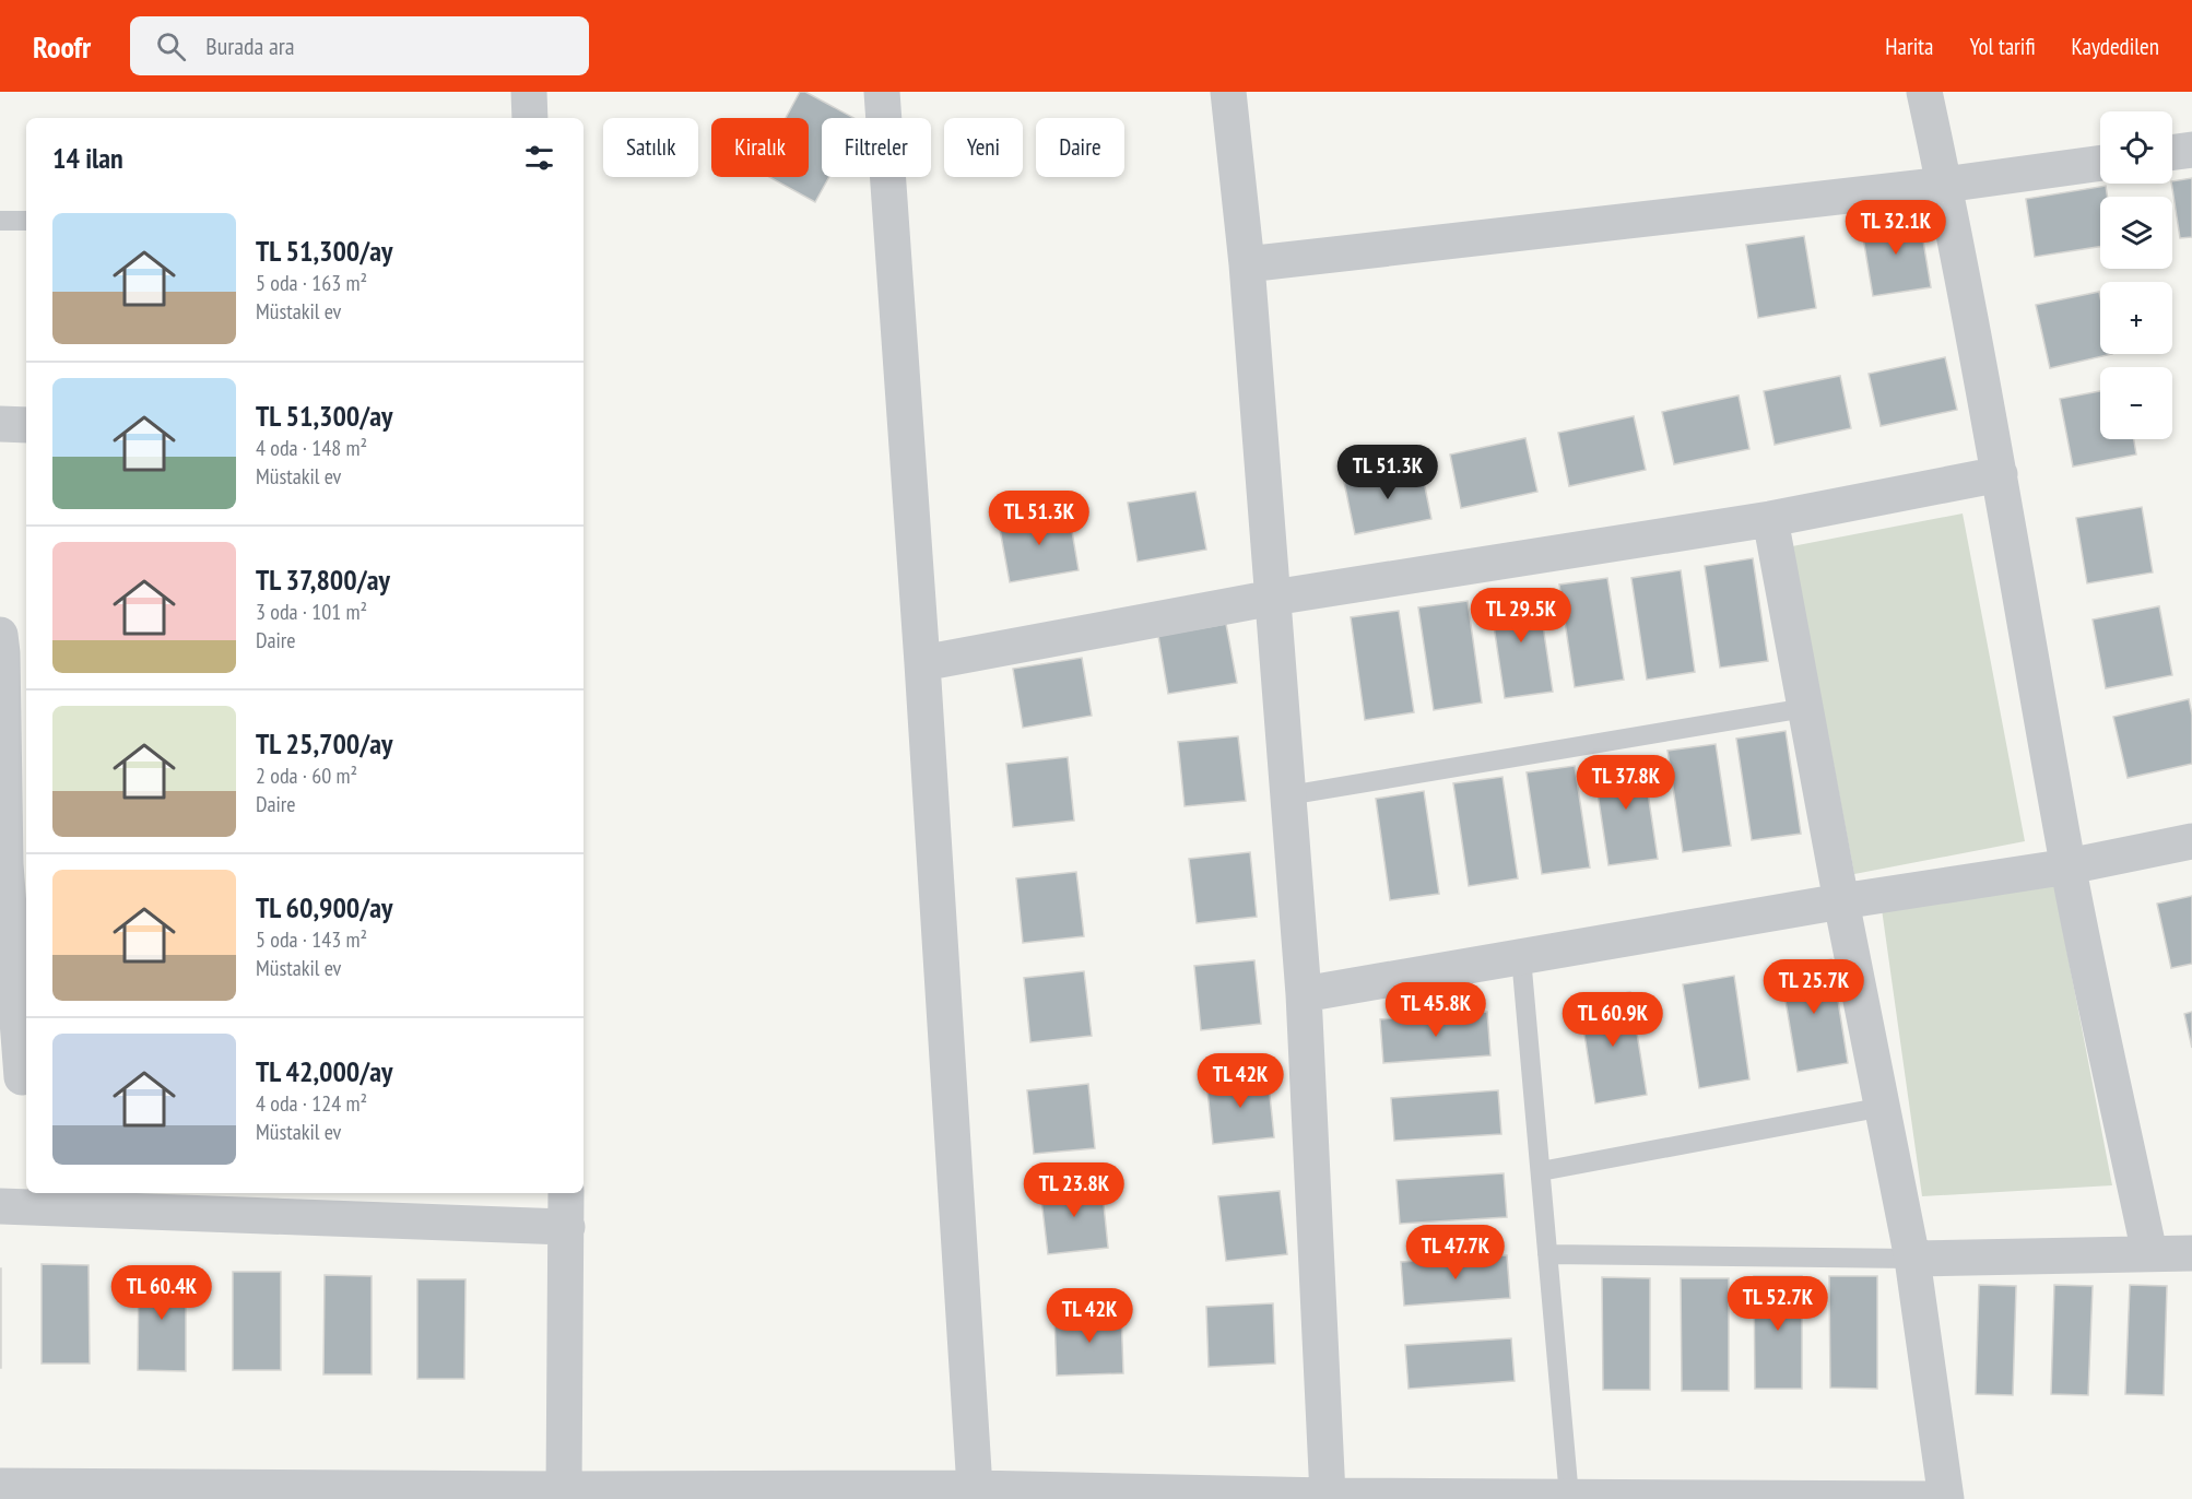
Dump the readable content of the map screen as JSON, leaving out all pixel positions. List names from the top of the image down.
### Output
{
  "page": {
    "header": "Roofr",
    "search": "Burada ara",
    "nav": ["Harita", "Yol tarifi", "Kaydedilen"],
    "map_buttons": ["+", "−"],
    "chip": [
      "Satılık",
      "Kiralık",
      "Filtreler",
      "Yeni",
      "Daire"
    ],
    "heading": "14 ilan",
    "list": [
      {
        "name": "TL 51,300/ay",
        "note": "5 oda · 163 m² · Müstakil ev"
      },
      {
        "name": "TL 51,300/ay",
        "note": "4 oda · 148 m² · Müstakil ev"
      },
      {
        "name": "TL 37,800/ay",
        "note": "3 oda · 101 m² · Daire"
      },
      {
        "name": "TL 25,700/ay",
        "note": "2 oda · 60 m² · Daire"
      },
      {
        "name": "TL 60,900/ay",
        "note": "5 oda · 143 m² · Müstakil ev"
      },
      {
        "name": "TL 42,000/ay",
        "note": "4 oda · 124 m² · Müstakil ev"
      }
    ],
    "price": [
      "TL 32.1K",
      "TL 51.3K",
      "TL 51.3K",
      "TL 29.5K",
      "TL 37.8K",
      "TL 25.7K",
      "TL 45.8K",
      "TL 60.9K",
      "TL 42K",
      "TL 23.8K",
      "TL 47.7K",
      "TL 60.4K",
      "TL 52.7K",
      "TL 42K"
    ]
  }
}
